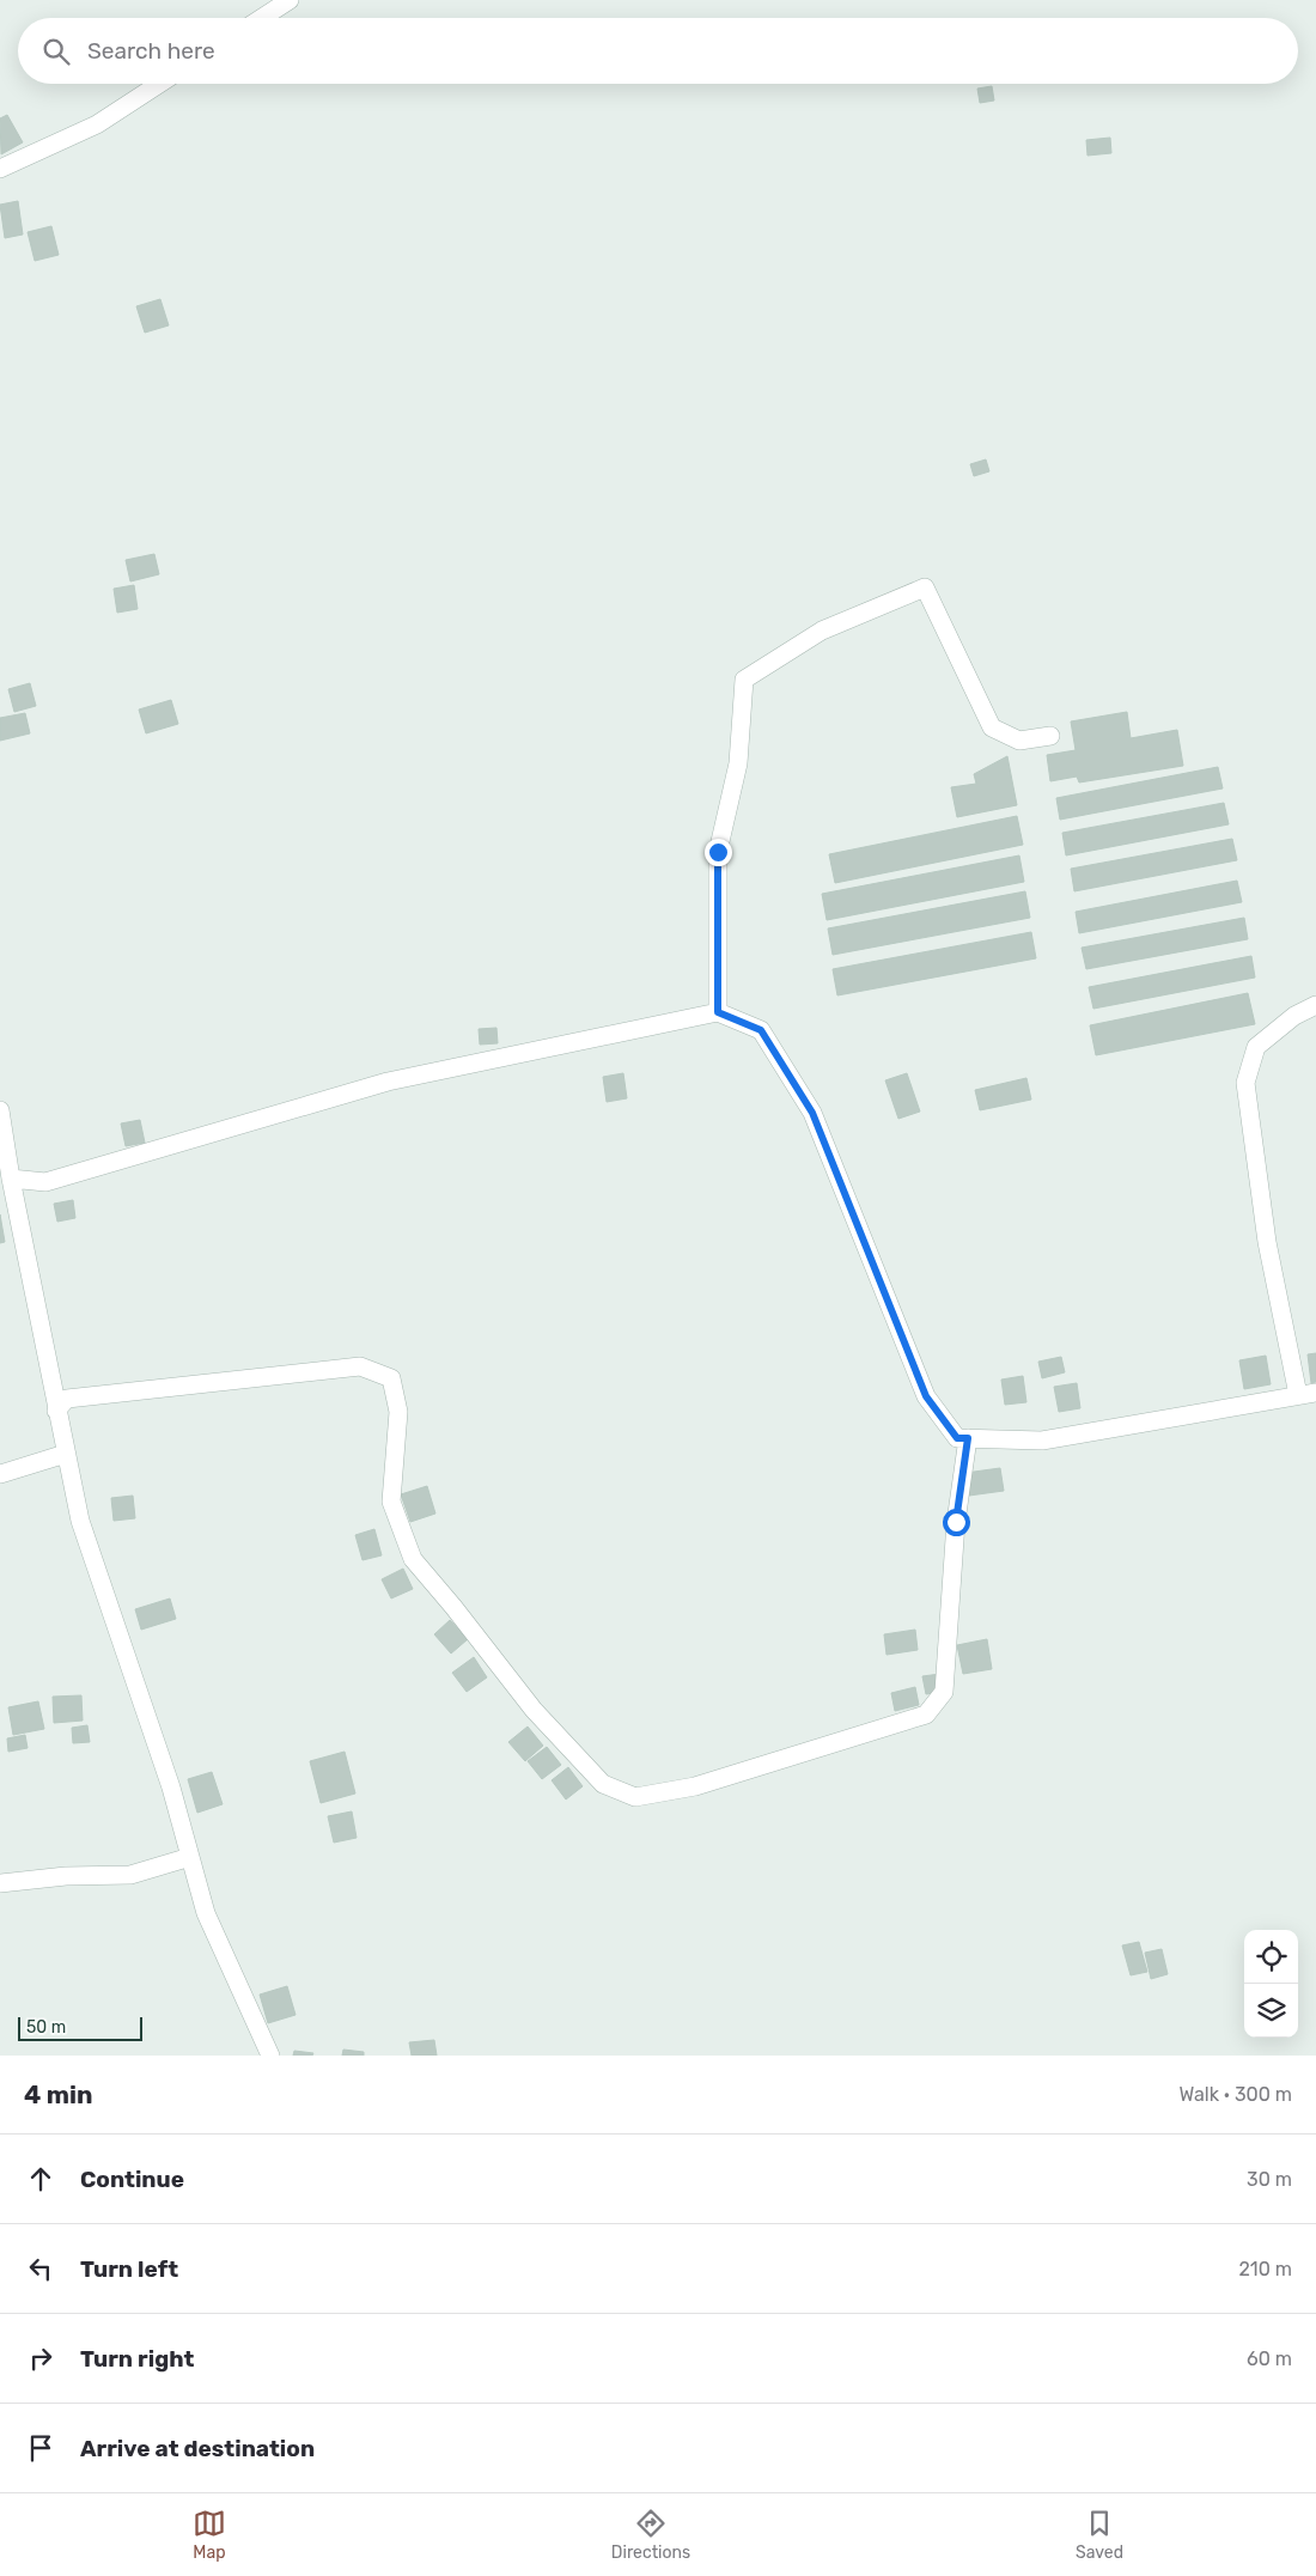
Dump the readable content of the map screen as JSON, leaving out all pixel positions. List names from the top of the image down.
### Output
{
  "scale_bar": "50 m",
  "page": {
    "search": "Search here",
    "scale": "50 m",
    "heading": ["4 min", "Walk · 300 m"],
    "list": [
      ["Continue", "30 m"],
      ["Turn left", "210 m"],
      ["Turn right", "60 m"],
      "Arrive at destination"
    ],
    "nav": ["Map", "Directions", "Saved"]
  }
}
